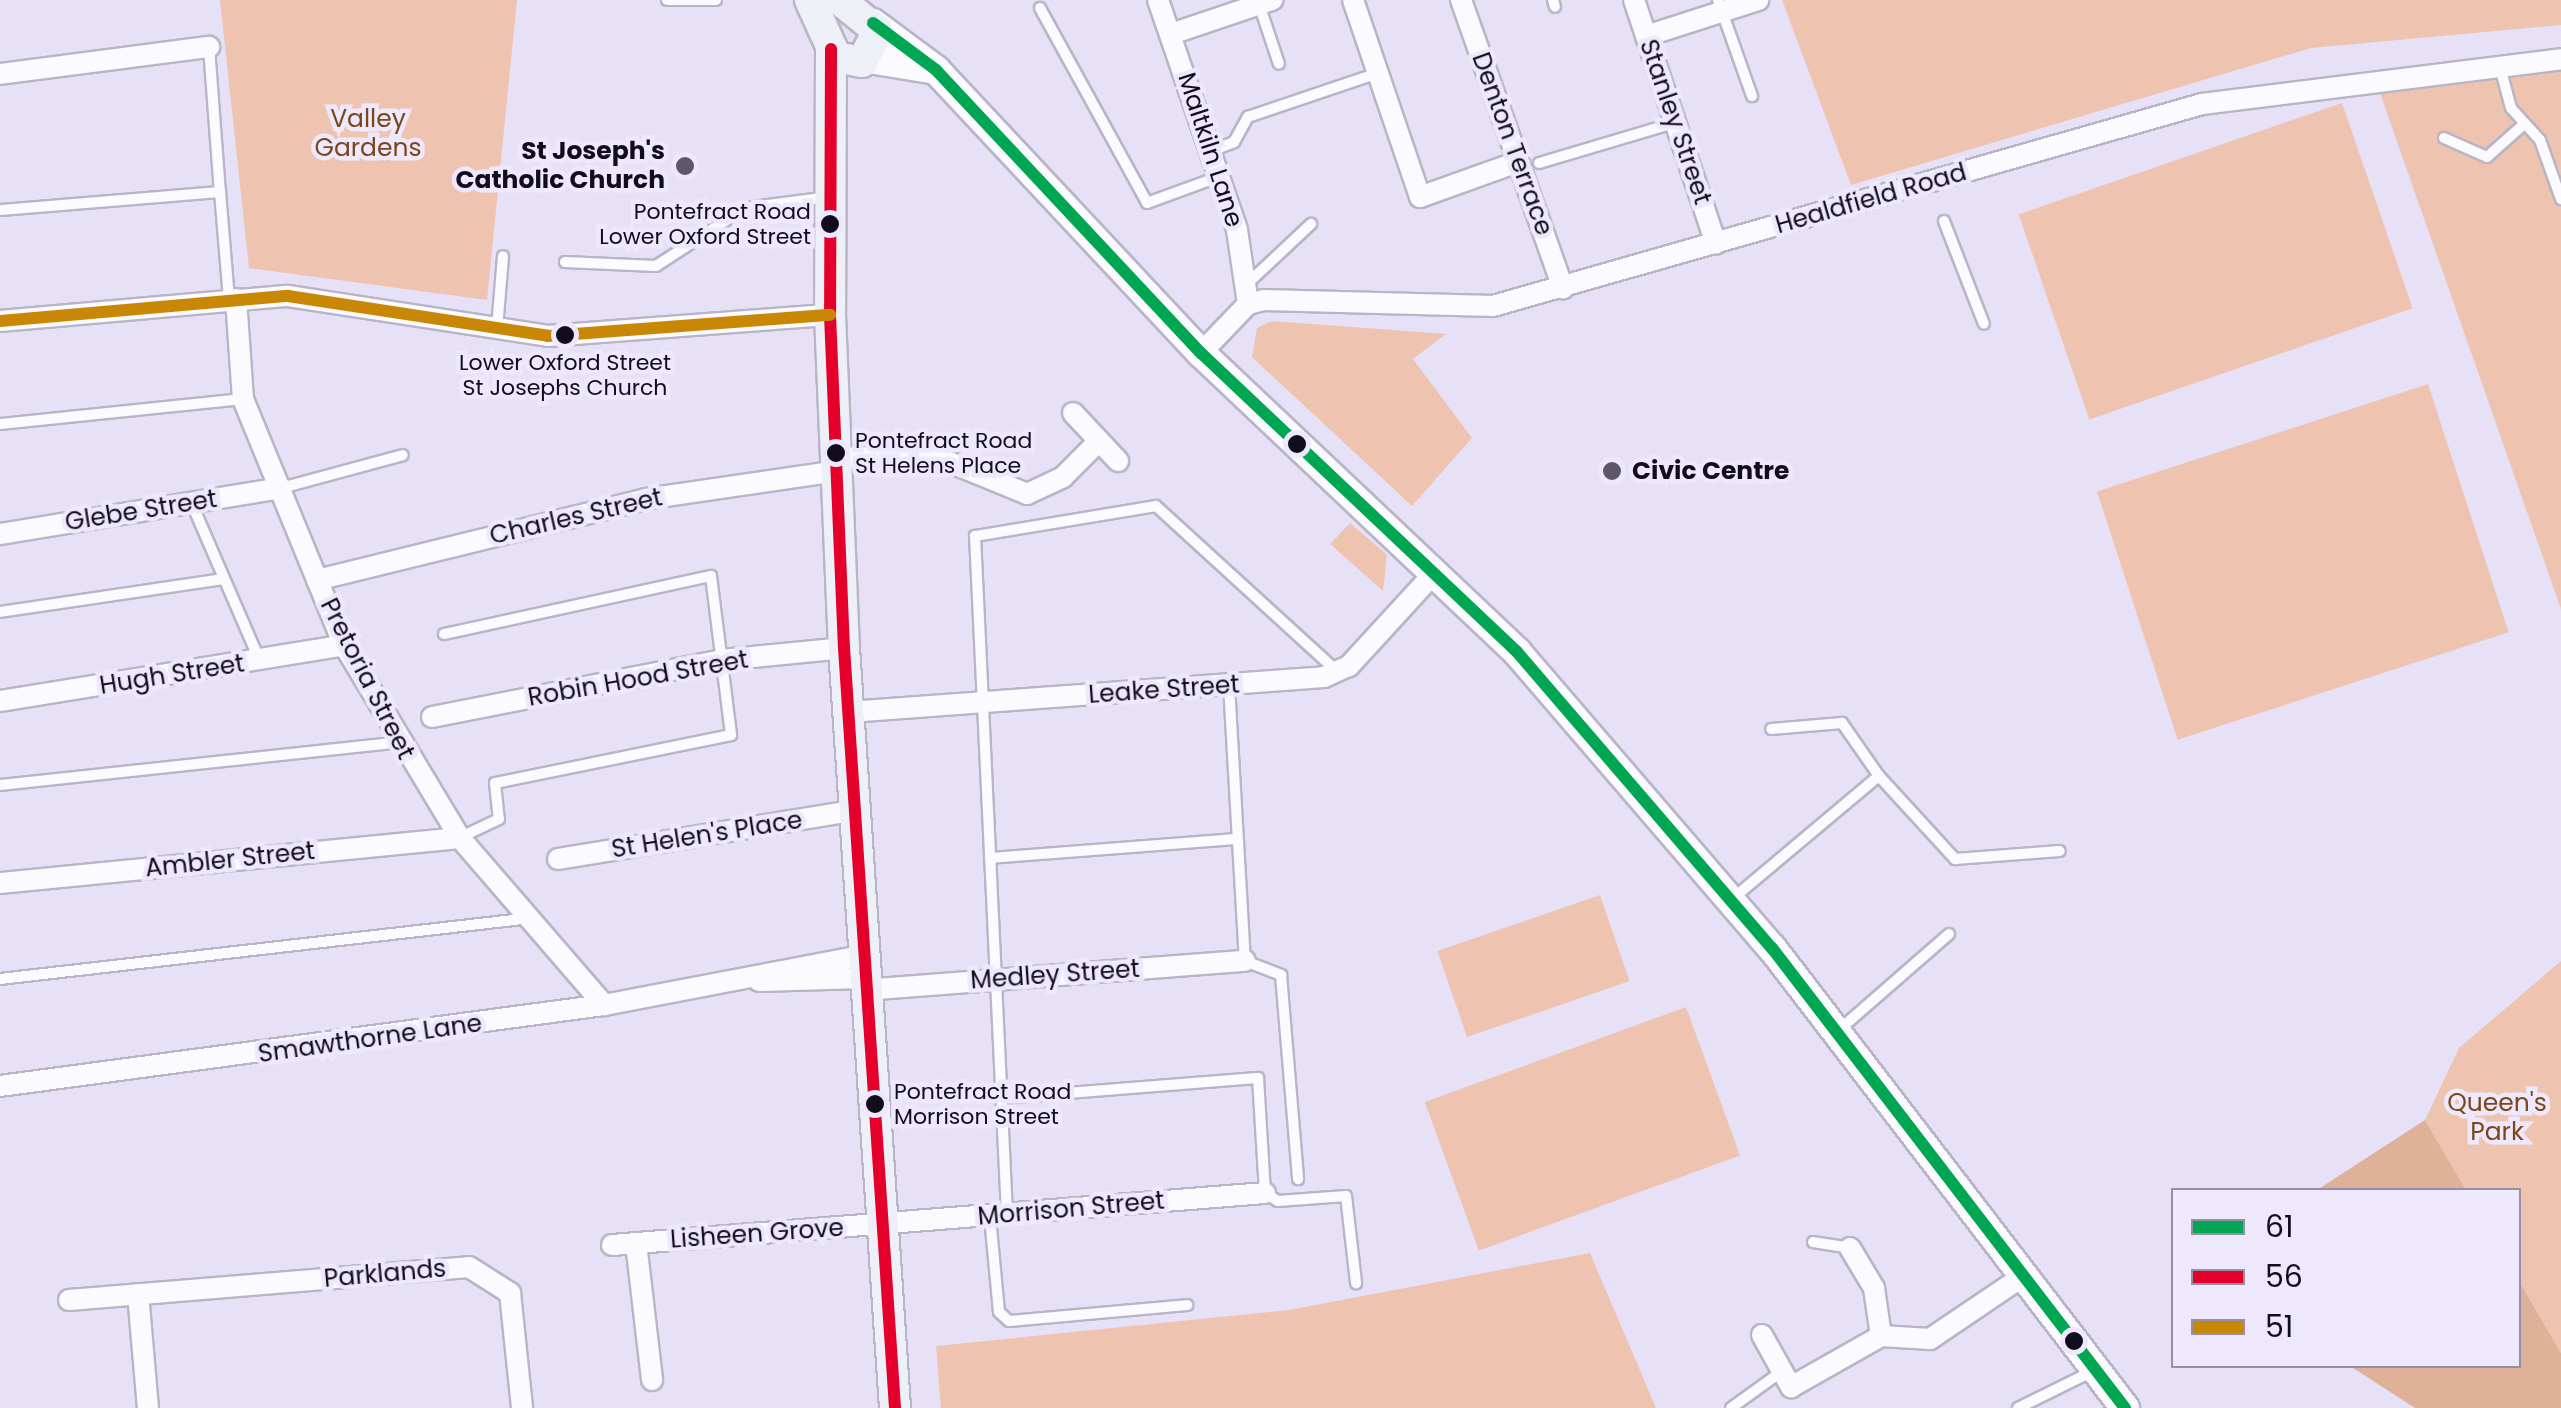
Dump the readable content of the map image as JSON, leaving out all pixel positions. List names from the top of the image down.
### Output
{
  "streets": {
    "street": [
      "Stanley Street",
      "Denton Terrace",
      "Maltkiln Lane",
      "Healdfield Road",
      "Glebe Street",
      "Charles Street",
      "Hugh Street",
      "Pretoria Street",
      "Robin Hood Street",
      "Leake Street",
      "St Helen's Place",
      "Ambler Street",
      "Medley Street",
      "Smawthorne Lane",
      "Morrison Street",
      "Lisheen Grove",
      "Parklands"
    ]
  },
  "crossings": [
    ["Stanley Street", "Healdfield Road"],
    ["Denton Terrace", "Healdfield Road"],
    ["Maltkiln Lane", "Healdfield Road"],
    ["Glebe Street", "Pretoria Street"],
    ["Charles Street", "Pretoria Street"],
    ["Hugh Street", "Pretoria Street"],
    ["Pretoria Street", "Ambler Street"],
    ["Pretoria Street", "Smawthorne Lane"],
    ["Medley Street", "Smawthorne Lane"],
    ["Morrison Street", "Lisheen Grove"]
  ],
  "parks": ["Valley Gardens", "Queen's Park"],
  "places": [
    "St Joseph's Catholic Church",
    "Pontefract Road Lower Oxford Street",
    "Lower Oxford Street St Josephs Church",
    "Pontefract Road St Helens Place",
    "Civic Centre",
    "Pontefract Road Morrison Street"
  ],
  "lines": ["transit line 61", "transit line 56", "transit line 51"],
  "legend": ["61", "56", "51"]
}
